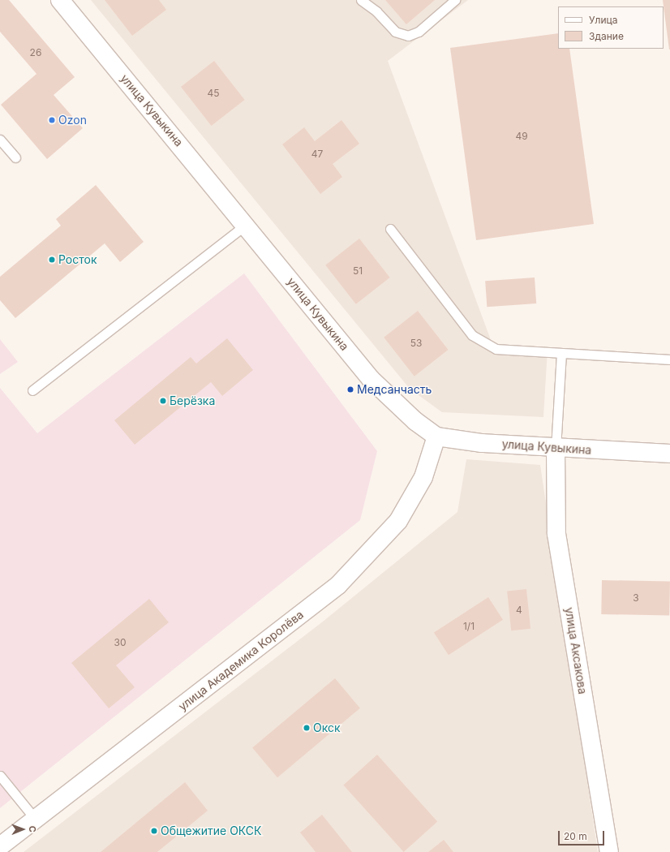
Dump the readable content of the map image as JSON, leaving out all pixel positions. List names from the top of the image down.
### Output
{
  "streets": {
    "street": ["улица Кувыкина", "улица Аксакова", "улица Академика Королёва"]
  },
  "crossings": [
    ["улица Кувыкина", "улица Аксакова"],
    ["улица Кувыкина", "улица Академика Королёва"]
  ],
  "places": [
    "Ozon",
    "Росток",
    "Медсанчасть",
    "Берёзка",
    "Окск",
    "Общежитие ОКСК"
  ],
  "house_numbers": [
    "26",
    "45",
    "49",
    "47",
    "51",
    "53",
    "3",
    "4",
    "1/1",
    "30"
  ],
  "legend": ["Улица", "Здание"],
  "scale_bar": "20 m",
  "north": "right"
}
